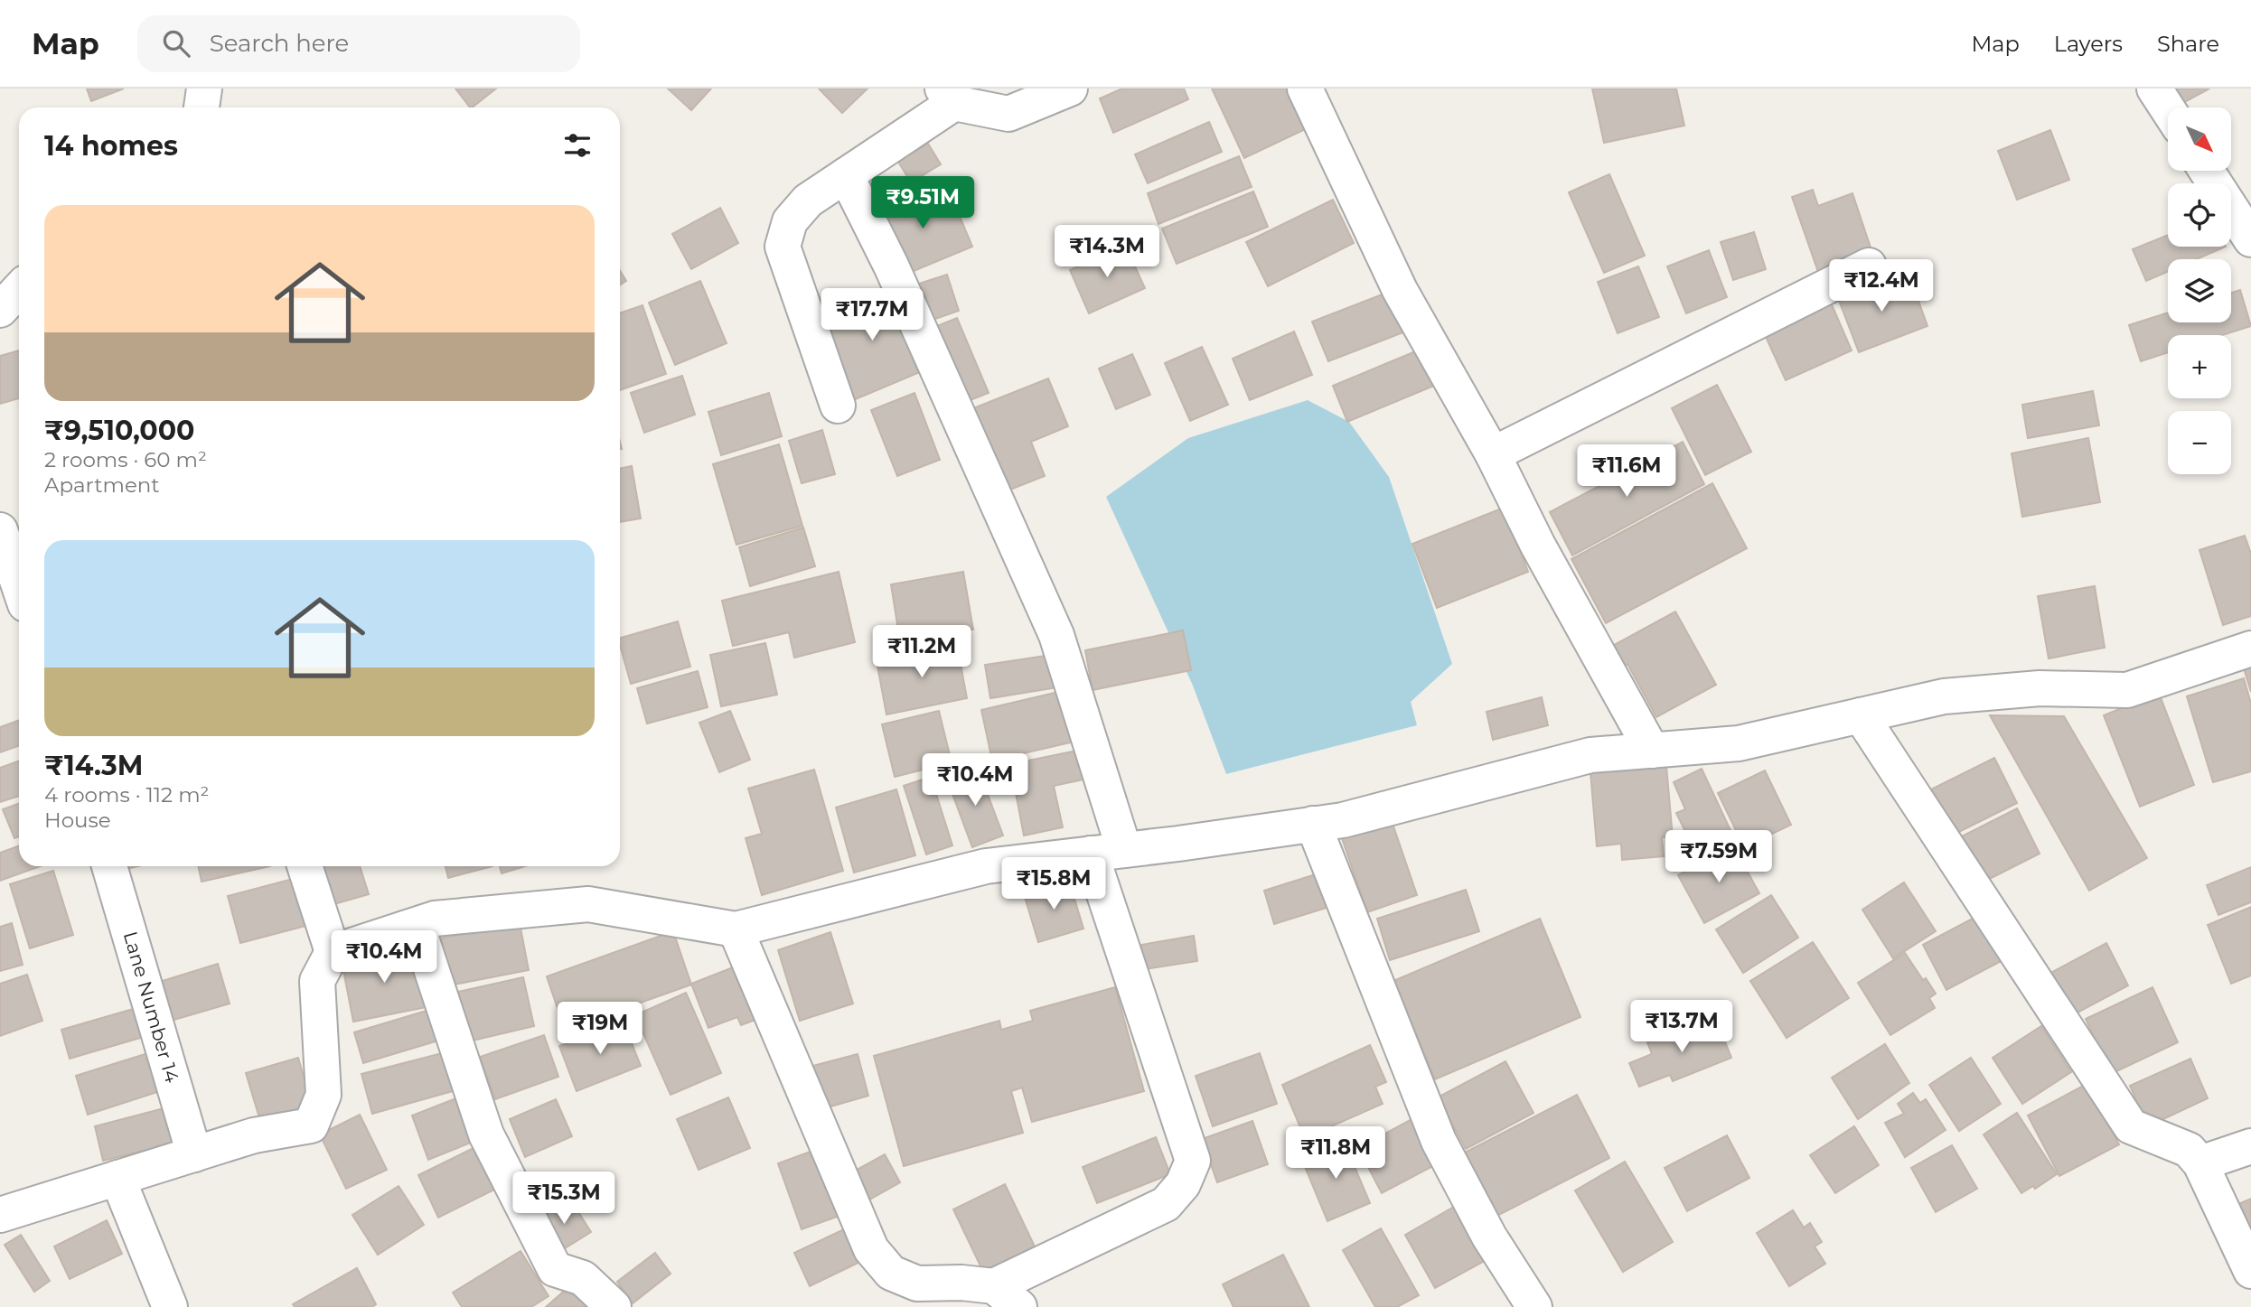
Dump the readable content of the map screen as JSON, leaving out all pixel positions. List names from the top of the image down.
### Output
{
  "streets": {
    "street": ["Lane Number 14"]
  },
  "north": "bottom right",
  "page": {
    "header": "Map",
    "search": "Search here",
    "nav": ["Map", "Layers", "Share"],
    "map_buttons": ["+", "−"],
    "heading": "14 homes",
    "price": [
      "₹9.51M",
      "₹14.3M",
      "₹12.4M",
      "₹17.7M",
      "₹11.6M",
      "₹11.2M",
      "₹10.4M",
      "₹7.59M",
      "₹15.8M",
      "₹10.4M",
      "₹13.7M",
      "₹19M",
      "₹11.8M",
      "₹15.3M"
    ],
    "list": [
      {
        "name": "₹9,510,000",
        "note": "2 rooms · 60 m² · Apartment"
      },
      {
        "name": "₹14.3M",
        "note": "4 rooms · 112 m² · House"
      }
    ]
  }
}
